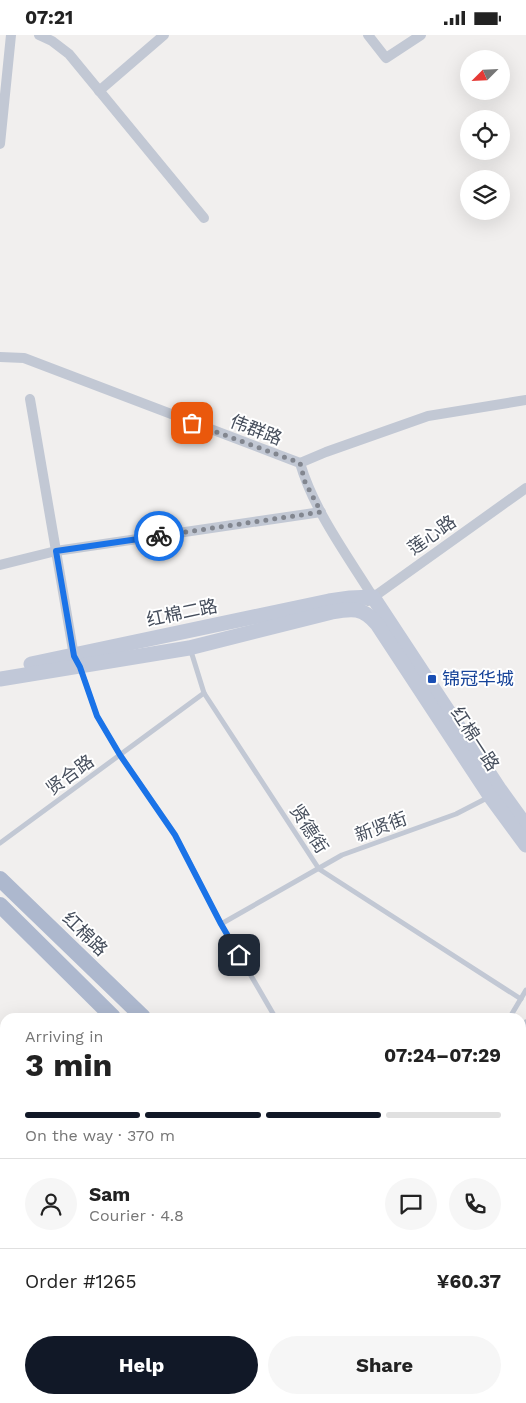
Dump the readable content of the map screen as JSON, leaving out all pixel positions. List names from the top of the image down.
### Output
{
  "streets": {
    "main road": ["红棉二路", "红棉一路", "红棉路"],
    "street": ["伟群路", "莲心路"],
    "lane": ["贤合路", "新贤街", "贤德街"]
  },
  "crossings": [
    ["伟群路", "莲心路"],
    ["伟群路", "红棉二路"],
    ["伟群路", "红棉一路"],
    ["莲心路", "红棉二路"],
    ["莲心路", "红棉一路"],
    ["红棉二路", "红棉一路"],
    ["红棉二路", "贤德街"],
    ["红棉一路", "新贤街"],
    ["贤合路", "贤德街"],
    ["新贤街", "贤德街"]
  ],
  "places": {
    "transit": ["锦冠华城"]
  },
  "north": "bottom left",
  "page": {
    "status": "07:21",
    "heading": ["3 min", "Arriving in", "07:24–07:29"],
    "panel": [
      "Sam",
      "Courier · 4.8",
      "Order #1265",
      "¥60.37"
    ],
    "bar": "On the way · 370 m",
    "buttons": ["Help", "Share"]
  }
}
